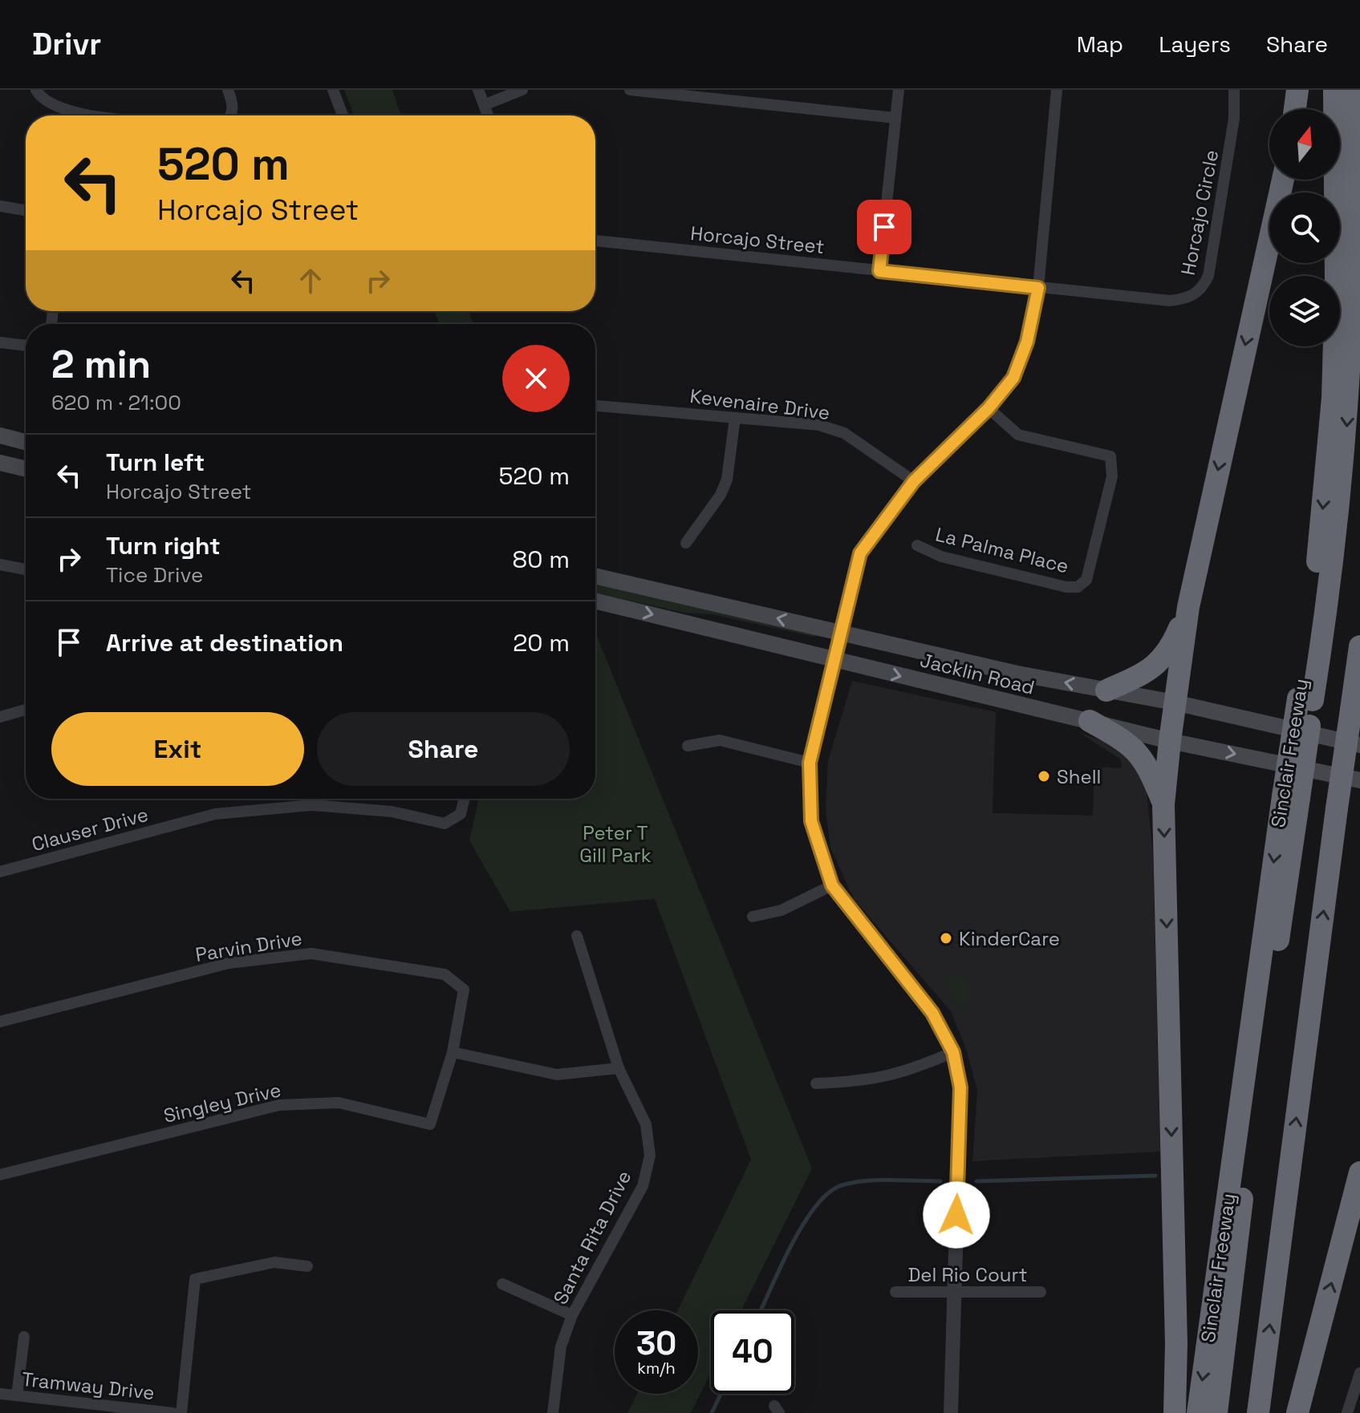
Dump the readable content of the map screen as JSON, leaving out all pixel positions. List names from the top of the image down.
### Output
{
  "streets": {
    "highway": ["Sinclair Freeway"],
    "main road": ["Jacklin Road"],
    "street": [
      "Horcajo Circle",
      "Horcajo Street",
      "Kevenaire Drive",
      "La Palma Place",
      "Clauser Drive",
      "Parvin Drive",
      "Singley Drive",
      "Santa Rita Drive",
      "Del Rio Court",
      "Tramway Drive"
    ]
  },
  "crossings": [
    ["Horcajo Circle", "Horcajo Street"],
    ["Parvin Drive", "Singley Drive"]
  ],
  "parks": ["Peter T Gill Park"],
  "places": ["Shell", "KinderCare"],
  "north": "top",
  "page": {
    "header": "Drivr",
    "nav": ["Map", "Layers", "Share"],
    "turn": ["520 m", "Horcajo Street"],
    "heading": ["2 min", "620 m · 21:00"],
    "list": [
      {
        "name": "Turn left",
        "note": "Horcajo Street",
        "value": "520 m"
      },
      {
        "name": "Turn right",
        "note": "Tice Drive",
        "value": "80 m"
      },
      {
        "name": "Arrive at destination",
        "value": "20 m"
      }
    ],
    "buttons": ["Exit", "Share"],
    "speed": "30 km/h",
    "limit": "40"
  }
}
